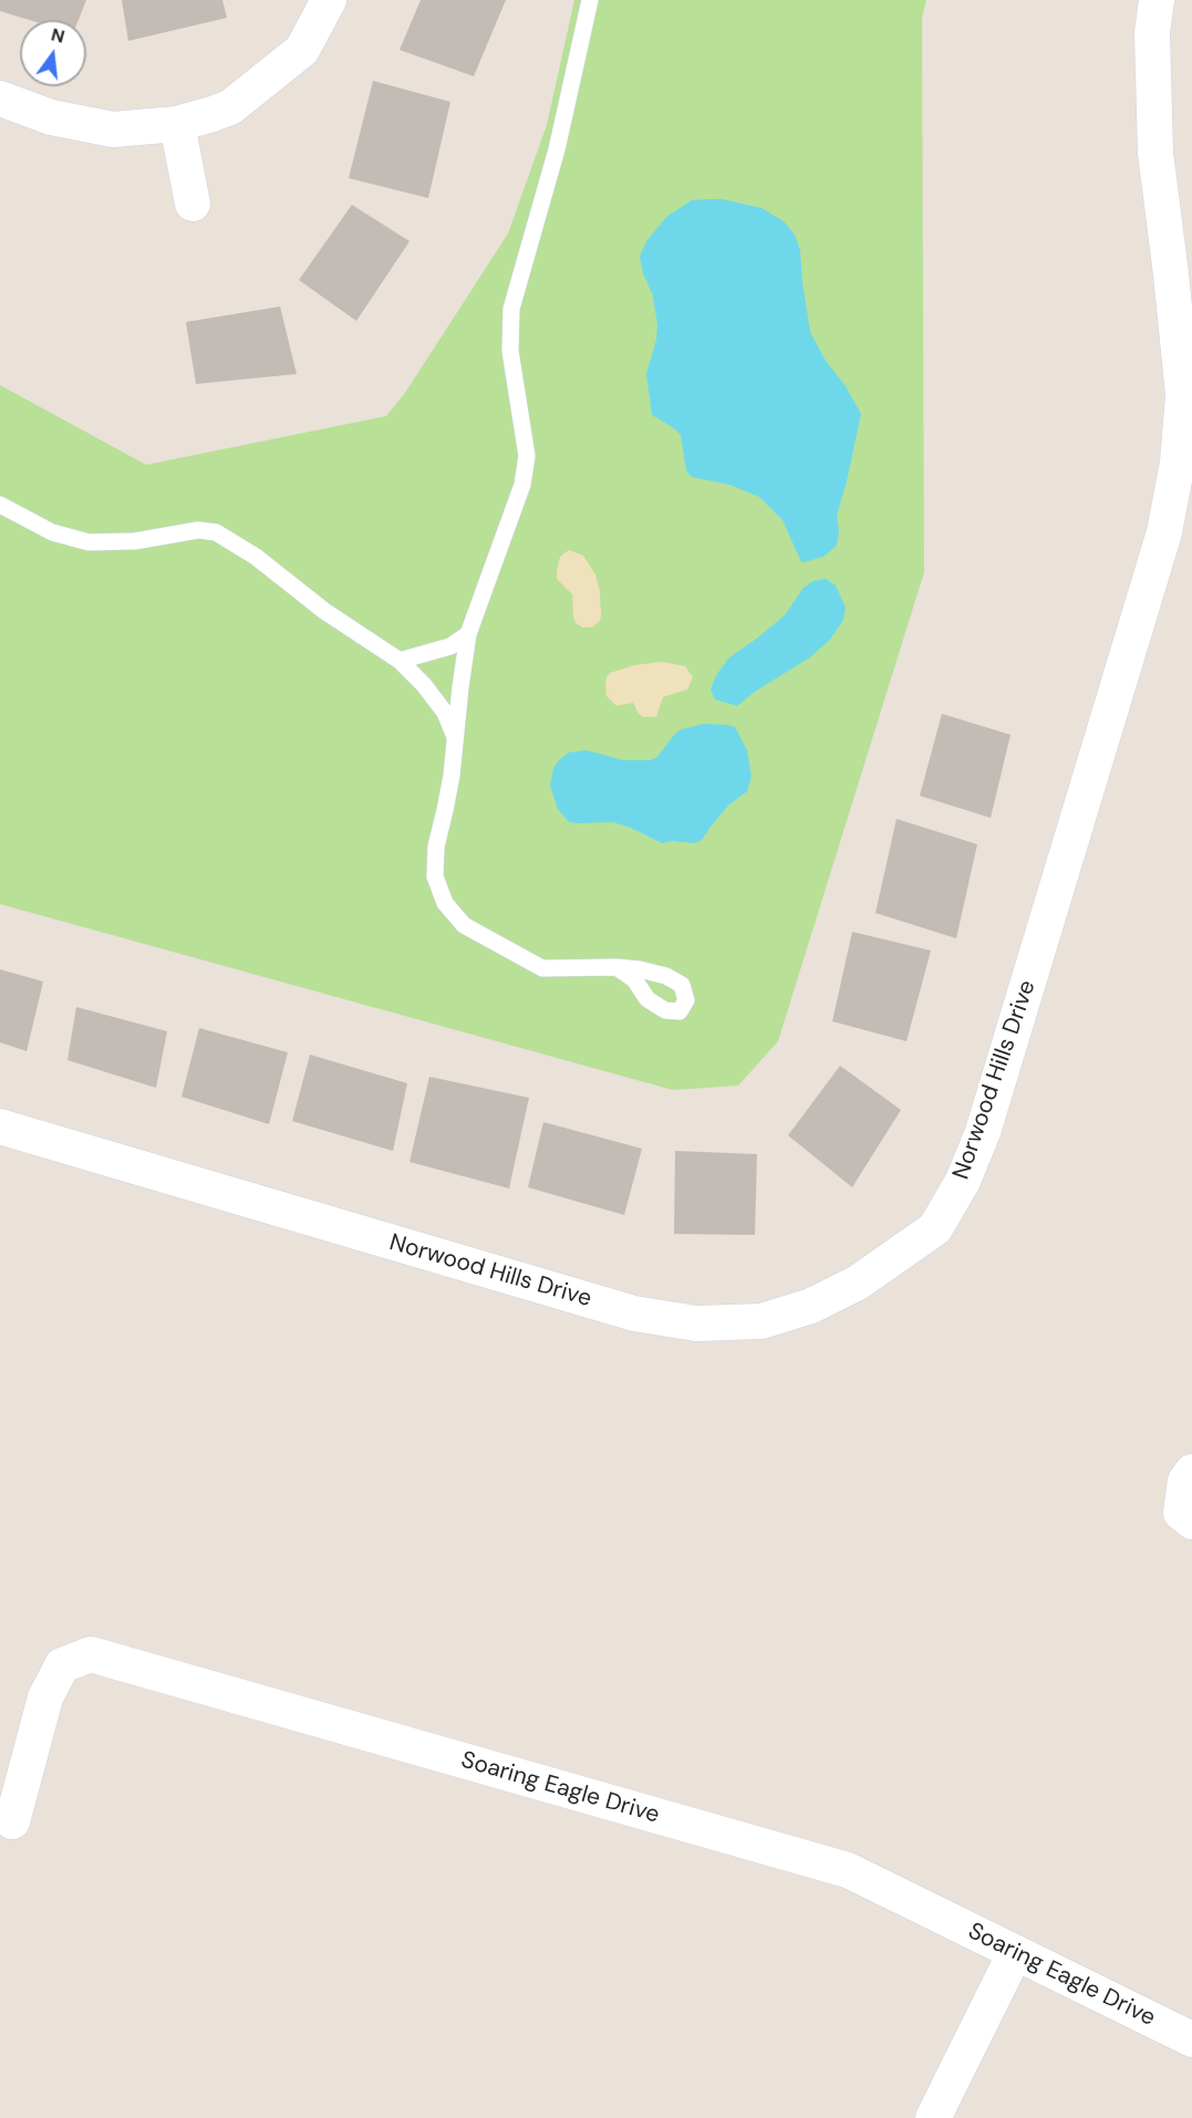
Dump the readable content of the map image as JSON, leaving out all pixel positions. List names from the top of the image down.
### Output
{
  "streets": {
    "street": ["Norwood Hills Drive", "Soaring Eagle Drive"]
  },
  "north": "top"
}
